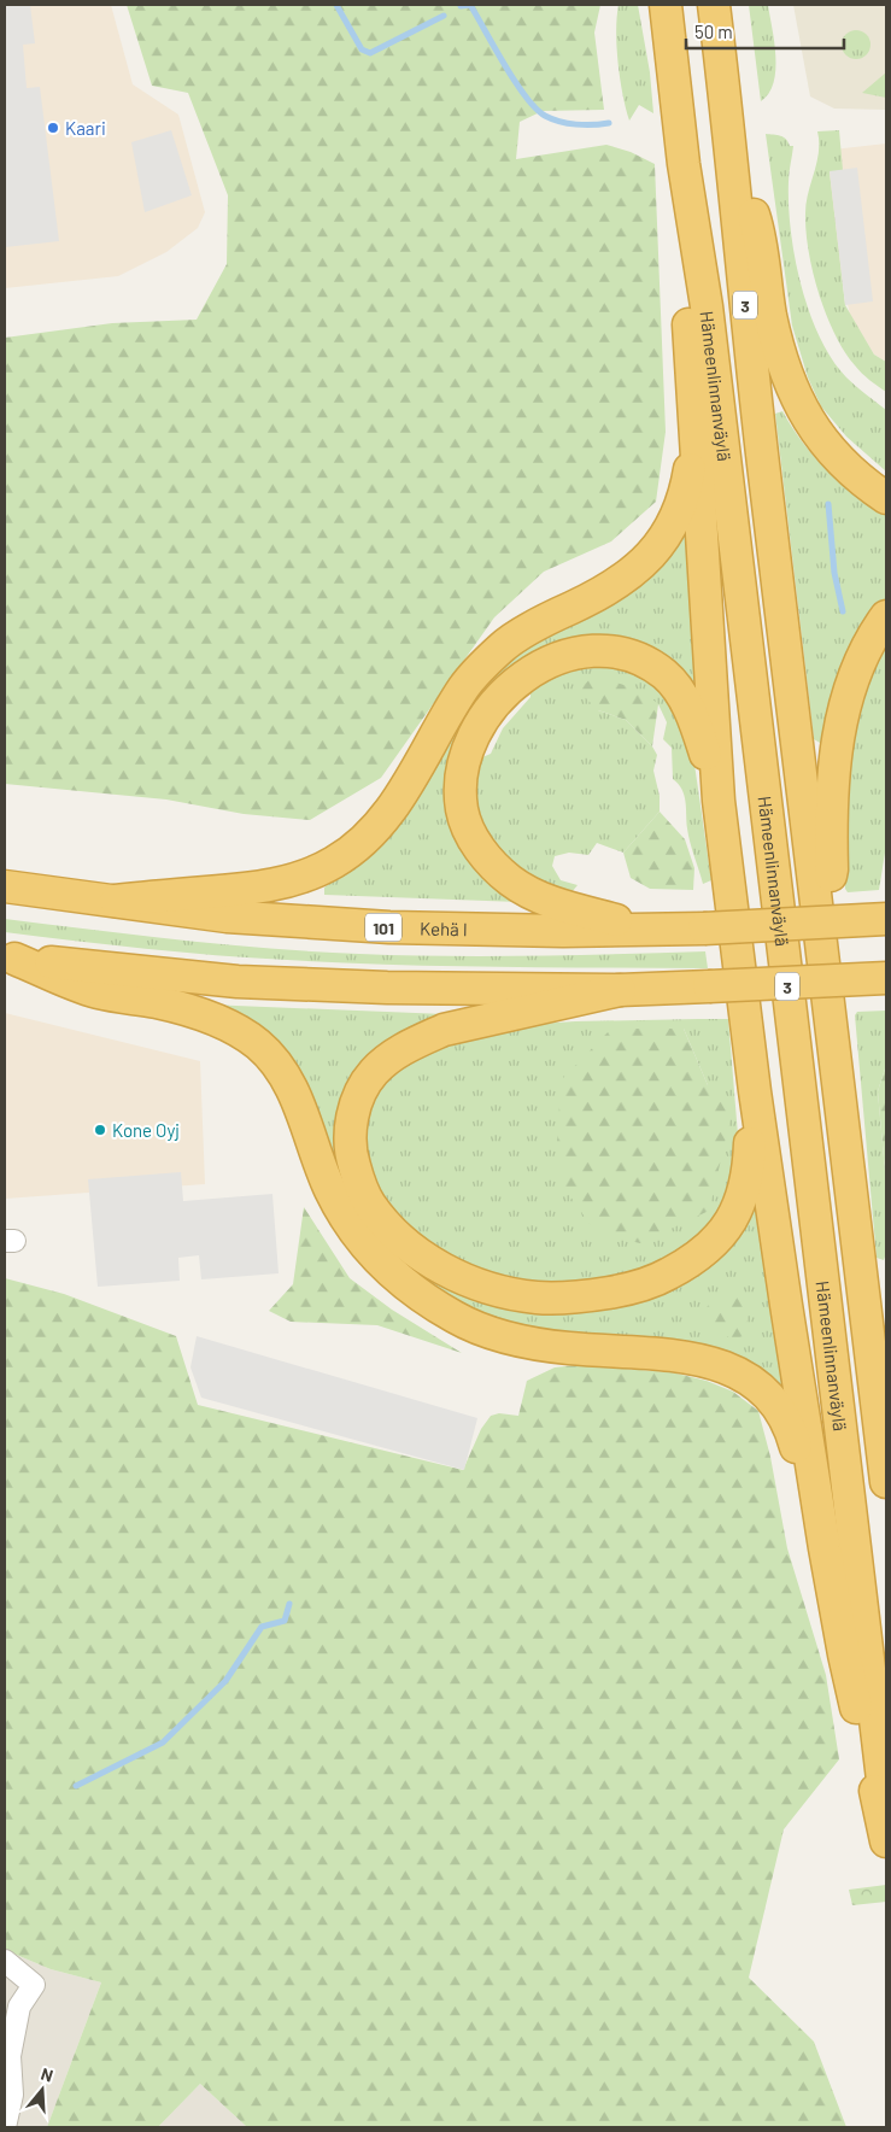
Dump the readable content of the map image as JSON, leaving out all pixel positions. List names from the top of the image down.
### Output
{
  "streets": {
    "highway": [
      "3",
      "Hämeenlinnanväylä",
      "101",
      "Kehä I"
    ]
  },
  "places": ["Kaari", "Kone Oyj"],
  "scale_bar": "50 m",
  "north": "top"
}
